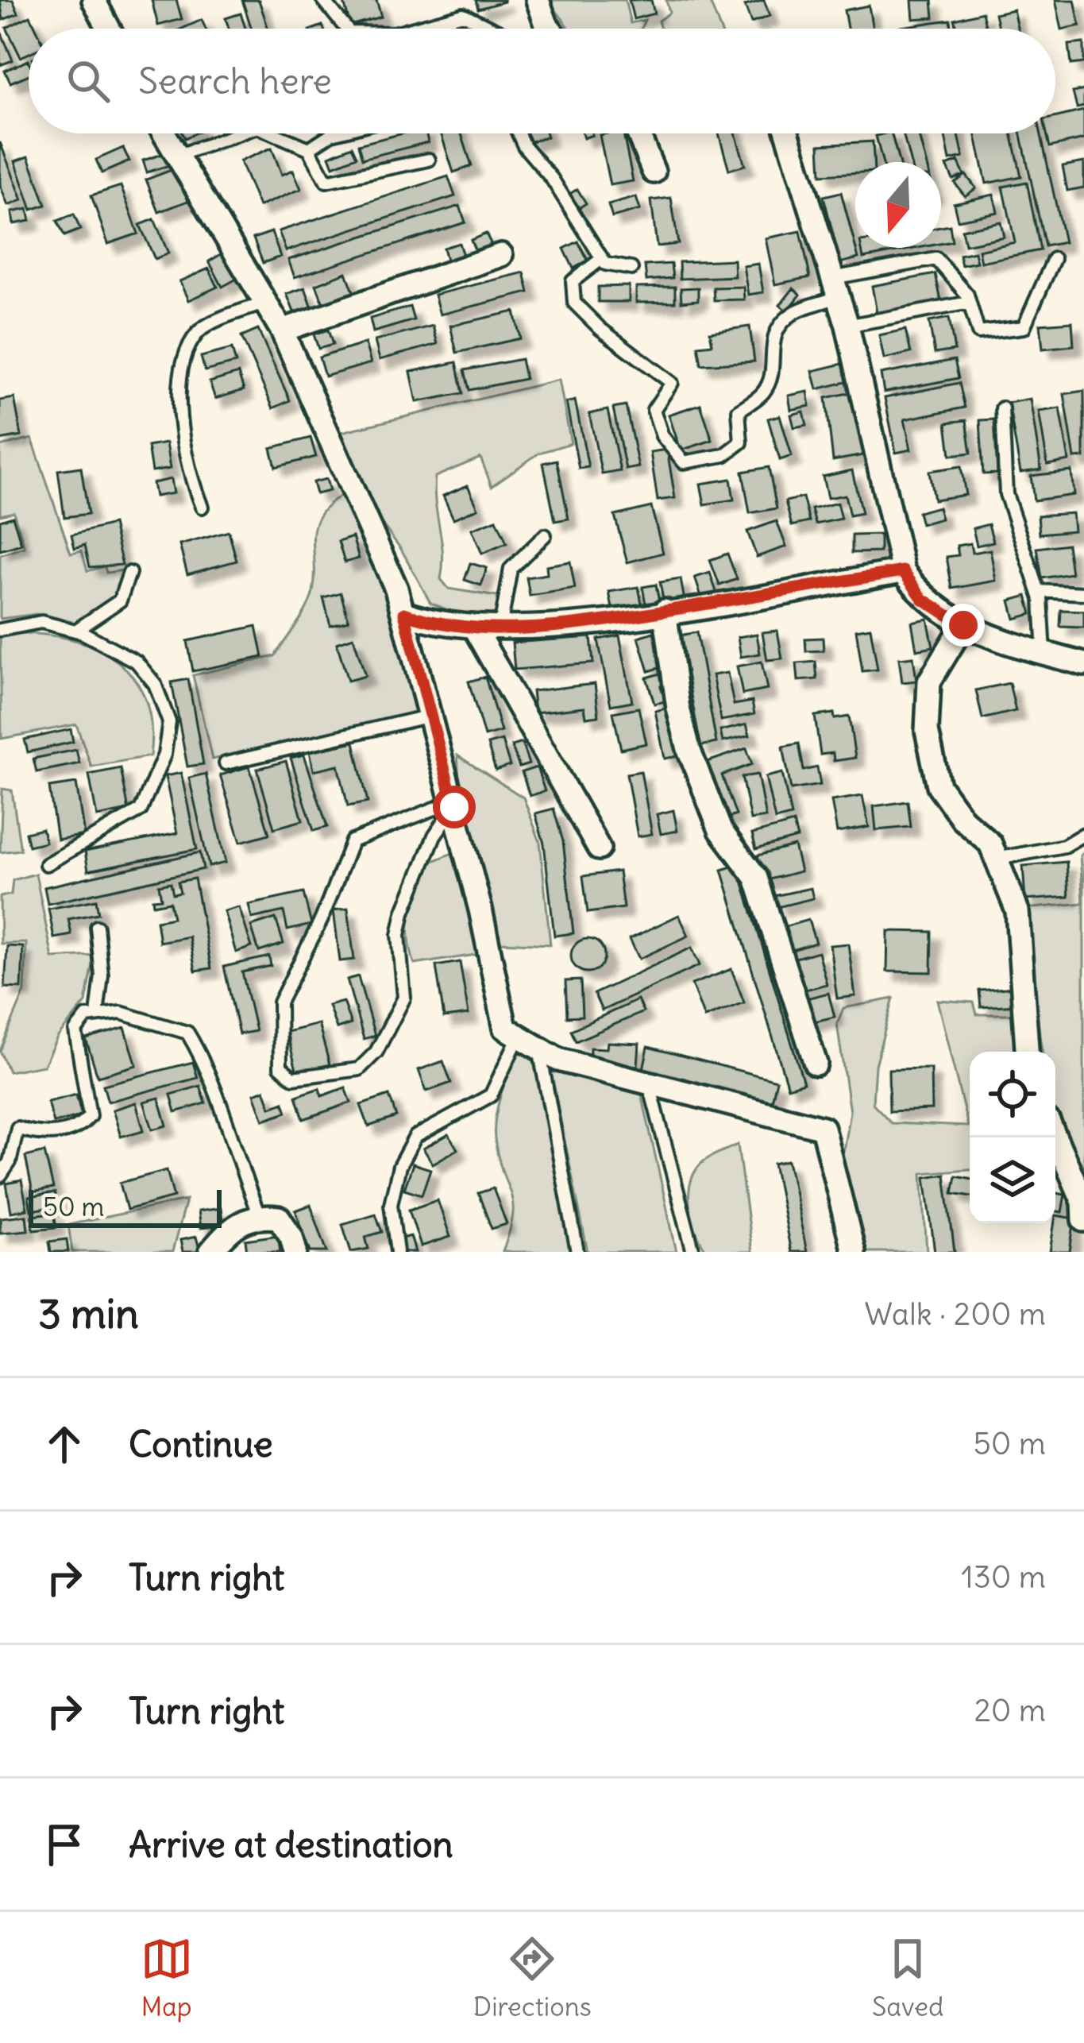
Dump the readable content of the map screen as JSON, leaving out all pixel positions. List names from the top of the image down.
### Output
{
  "scale_bar": "50 m",
  "north": "bottom",
  "page": {
    "search": "Search here",
    "scale": "50 m",
    "heading": ["3 min", "Walk · 200 m"],
    "list": [
      ["Continue", "50 m"],
      ["Turn right", "130 m"],
      ["Turn right", "20 m"],
      "Arrive at destination"
    ],
    "nav": ["Map", "Directions", "Saved"]
  }
}
